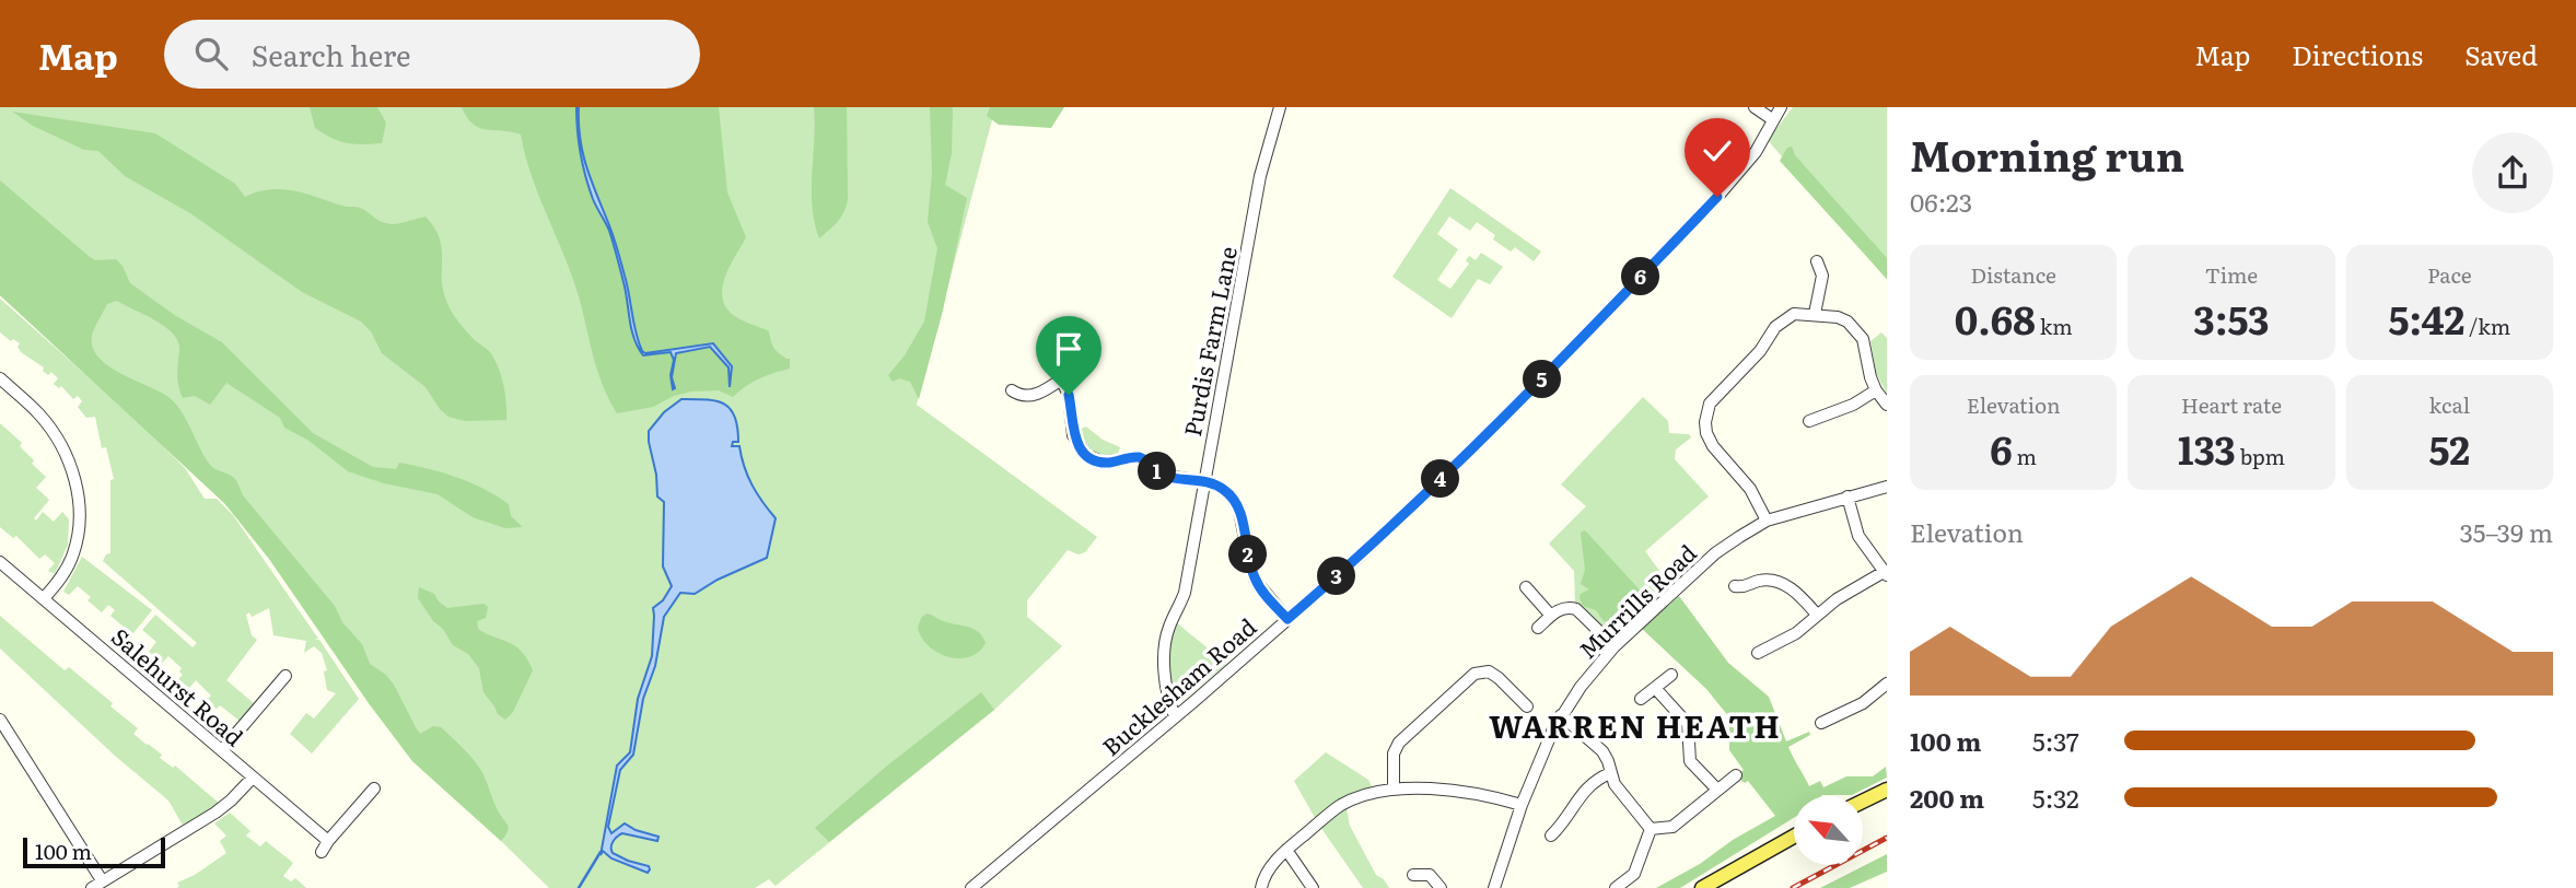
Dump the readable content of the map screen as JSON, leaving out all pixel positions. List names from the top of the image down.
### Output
{
  "streets": {
    "street": [
      "Purdis Farm Lane",
      "Murrills Road",
      "Salehurst Road",
      "Bucklesham Road"
    ]
  },
  "crossings": [
    ["Purdis Farm Lane", "Bucklesham Road"]
  ],
  "districts": ["WARREN HEATH"],
  "scale_bar": "100 m",
  "north": "top left",
  "page": {
    "header": "Map",
    "search": "Search here",
    "nav": ["Map", "Directions", "Saved"],
    "heading": ["Morning run", "06:23"],
    "stats": [
      ["Distance", "0.68 km"],
      ["Time", "3:53"],
      ["Pace", "5:42 /km"],
      ["Elevation", "6 m"],
      ["Heart rate", "133 bpm"],
      ["kcal", "52"]
    ],
    "pins": [
      "6",
      "5",
      "1",
      "4",
      "2",
      "3"
    ],
    "chart": ["Elevation", "35–39 m"],
    "list": [
      {
        "name": "100 m",
        "note": "5:37"
      },
      {
        "name": "200 m",
        "note": "5:32"
      }
    ],
    "scale": "100 m"
  }
}
